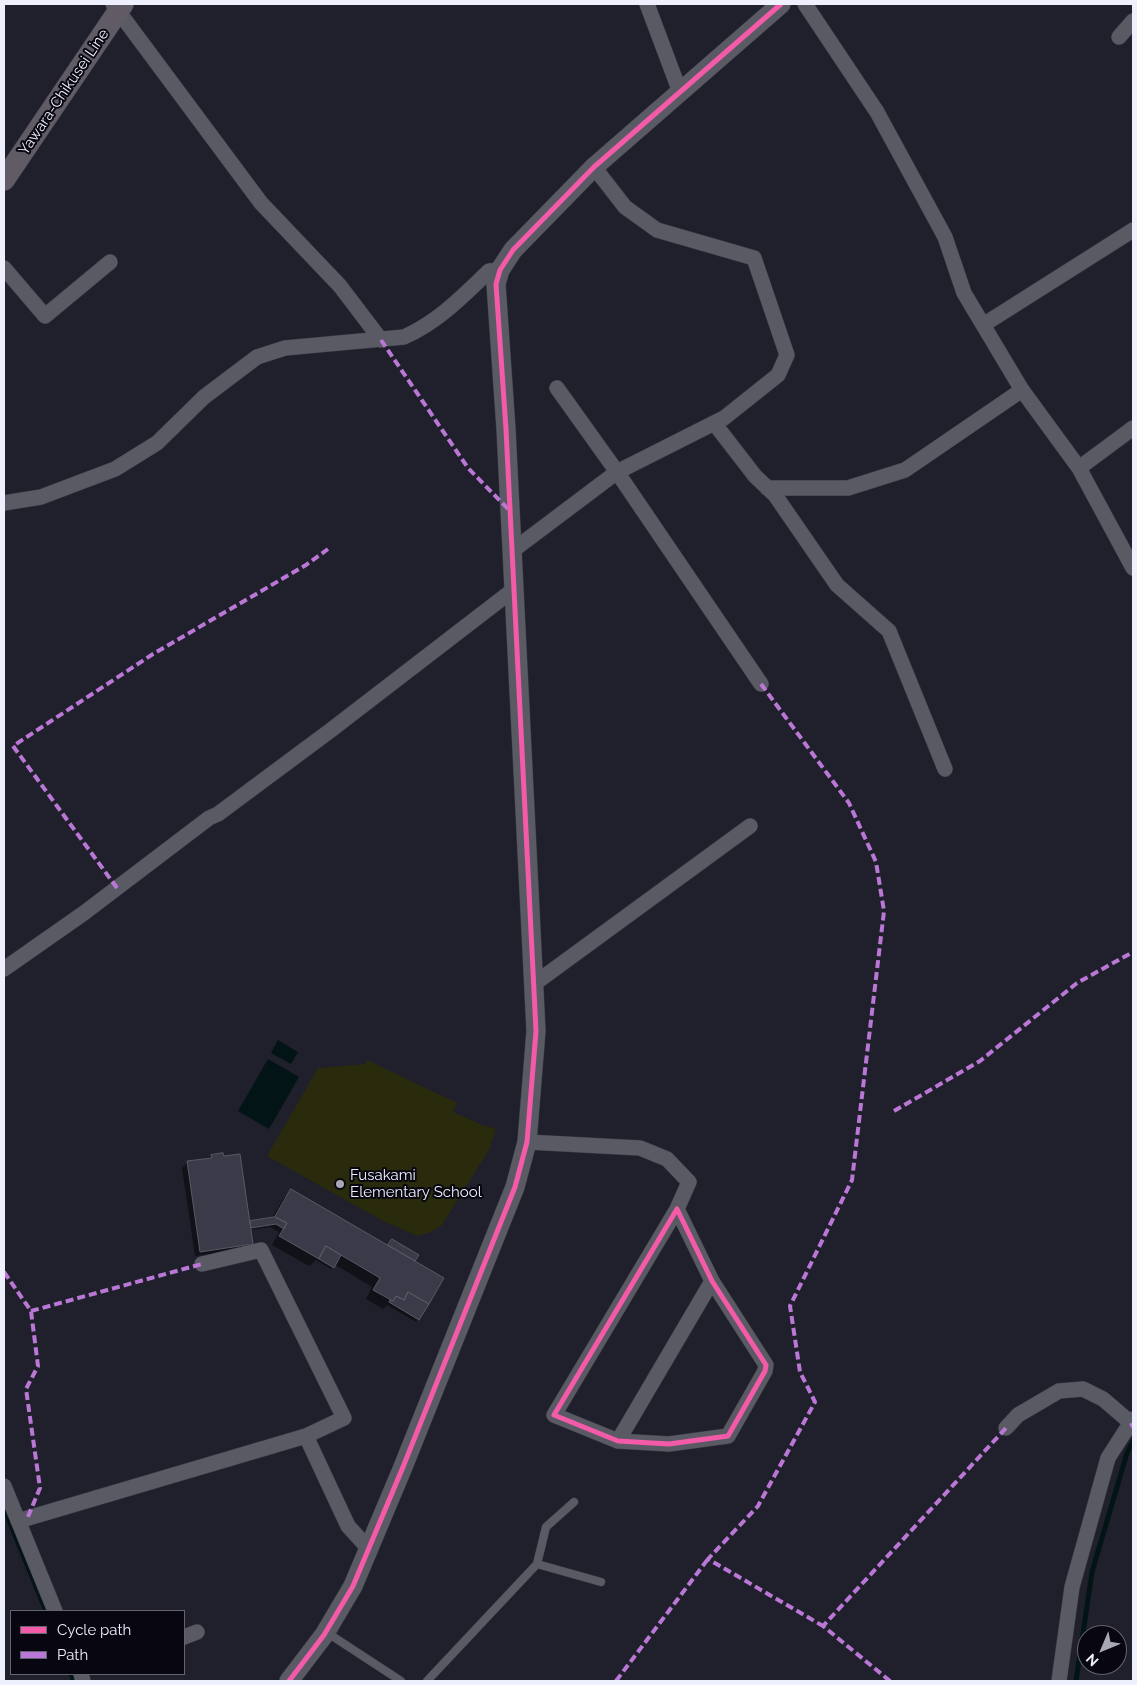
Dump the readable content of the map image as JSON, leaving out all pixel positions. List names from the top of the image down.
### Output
{
  "streets": {
    "main road": ["Yawara-Chikusei Line"]
  },
  "places": ["Fusakami Elementary School"],
  "legend": ["Cycle path", "Path"],
  "north": "bottom left"
}
